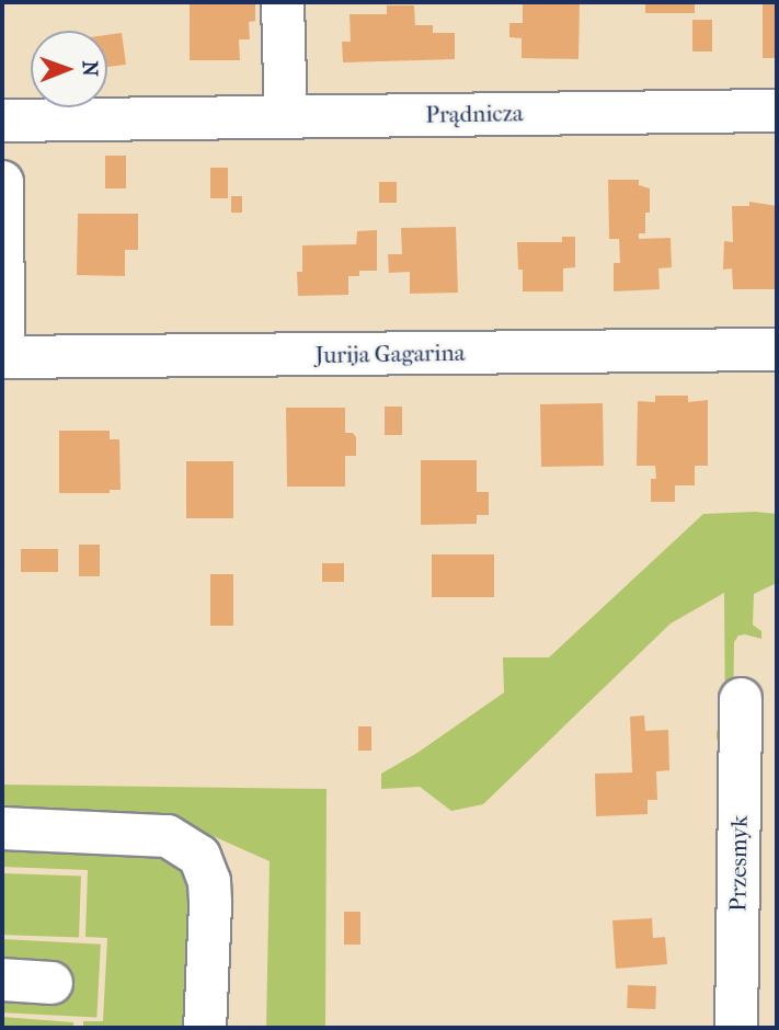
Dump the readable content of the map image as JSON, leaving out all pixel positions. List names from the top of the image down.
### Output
{
  "streets": {
    "street": ["Prądnicza", "Jurija Gagarina", "Przesmyk"]
  },
  "north": "right"
}
